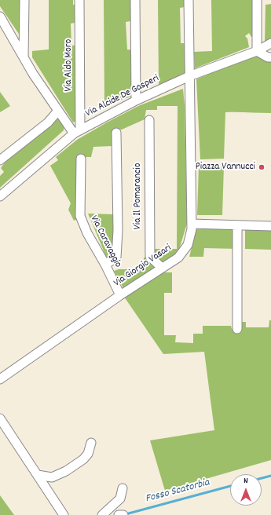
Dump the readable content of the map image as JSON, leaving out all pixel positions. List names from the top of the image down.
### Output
{
  "streets": {
    "street": [
      "Via Aldo Moro",
      "Via Alcide De Gasperi",
      "Via Il Pomarancio",
      "Via Caravaggio",
      "Via Giorgio Vasari"
    ]
  },
  "crossings": [
    ["Via Aldo Moro", "Via Alcide De Gasperi"],
    ["Via Alcide De Gasperi", "Via Giorgio Vasari"],
    ["Via Il Pomarancio", "Via Giorgio Vasari"],
    ["Via Caravaggio", "Via Giorgio Vasari"]
  ],
  "water": ["Fosso Scatorbia"],
  "places": ["Piazza Vannucci"],
  "north": "top"
}
